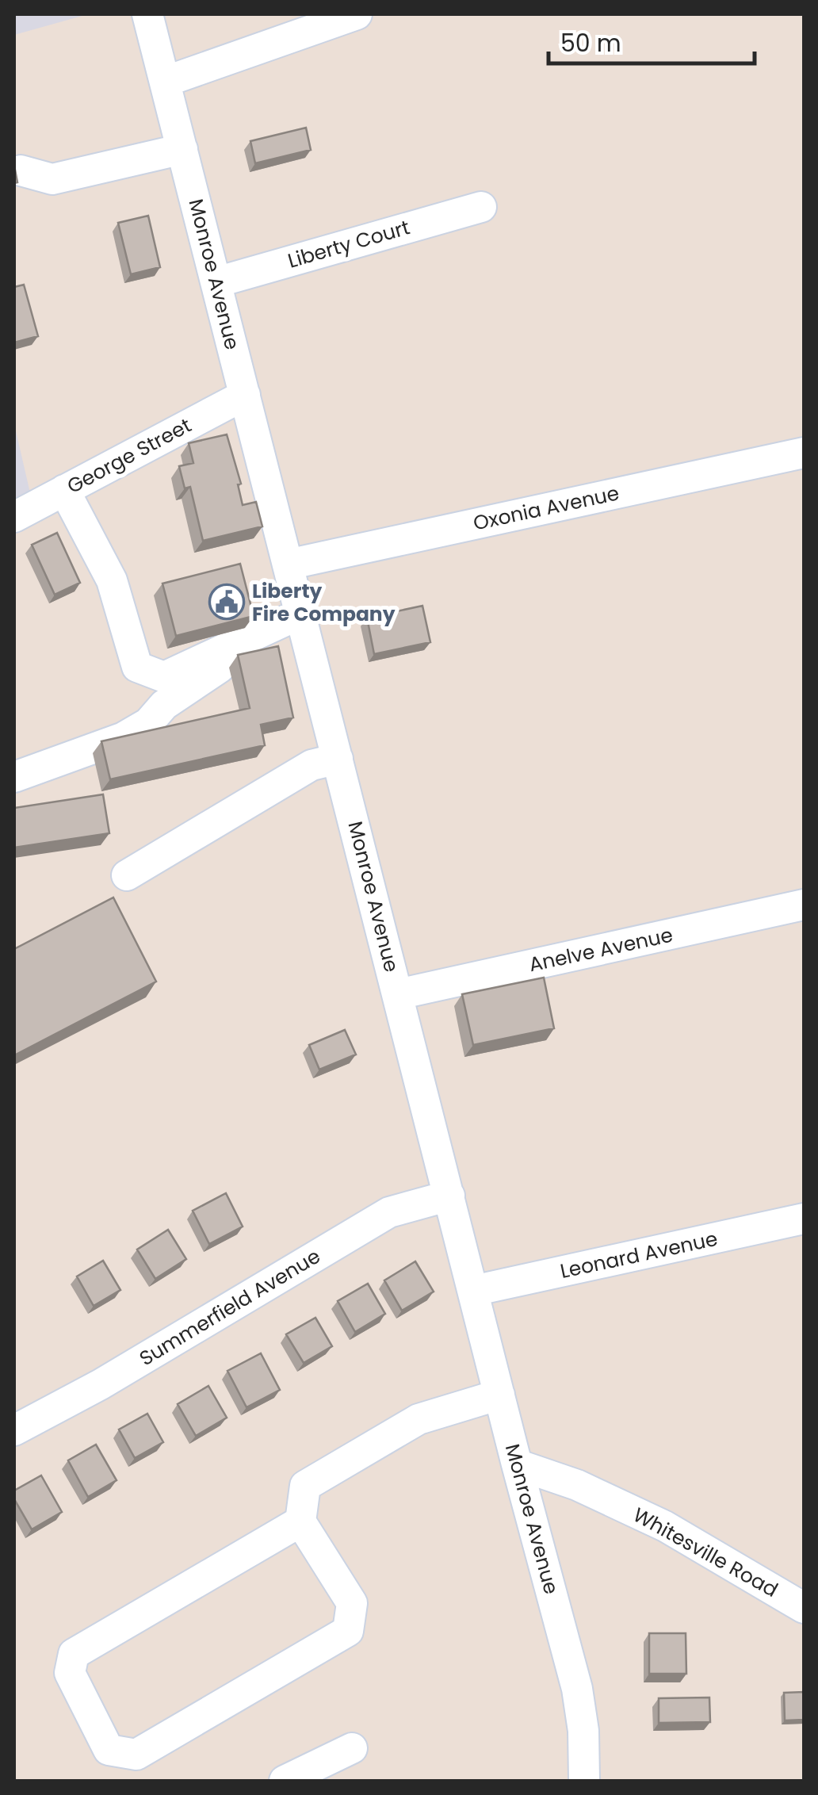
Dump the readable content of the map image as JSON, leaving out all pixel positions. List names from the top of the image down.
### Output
{
  "streets": {
    "street": [
      "Liberty Court",
      "Monroe Avenue",
      "George Street",
      "Oxonia Avenue",
      "Anelve Avenue",
      "Leonard Avenue",
      "Summerfield Avenue",
      "Whitesville Road"
    ]
  },
  "crossings": [
    ["Liberty Court", "Monroe Avenue"],
    ["Monroe Avenue", "George Street"],
    ["Monroe Avenue", "Oxonia Avenue"],
    ["Monroe Avenue", "Anelve Avenue"],
    ["Monroe Avenue", "Leonard Avenue"],
    ["Monroe Avenue", "Summerfield Avenue"],
    ["Monroe Avenue", "Whitesville Road"]
  ],
  "places": {
    "public building": ["Liberty Fire Company"]
  },
  "scale_bar": "50 m"
}
